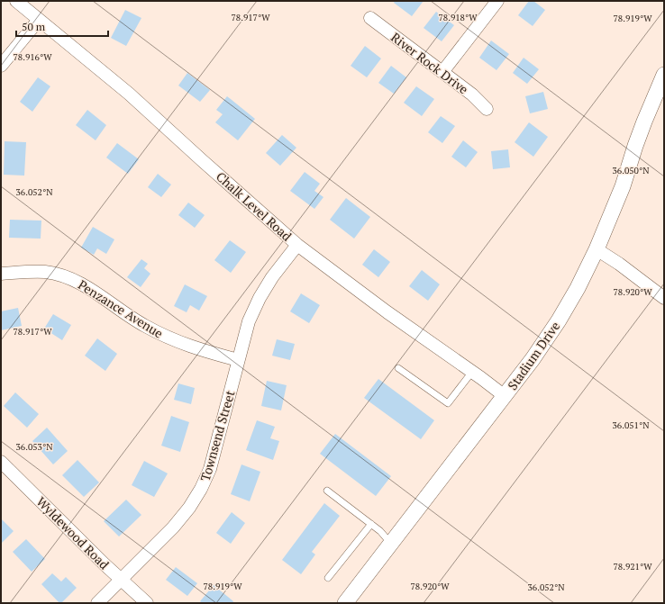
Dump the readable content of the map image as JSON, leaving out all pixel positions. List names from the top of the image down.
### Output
{
  "streets": {
    "street": [
      "River Rock Drive",
      "Chalk Level Road",
      "Penzance Avenue",
      "Stadium Drive",
      "Townsend Street",
      "Wyldewood Road"
    ]
  },
  "crossings": [
    ["Chalk Level Road", "Stadium Drive"],
    ["Chalk Level Road", "Townsend Street"],
    ["Penzance Avenue", "Townsend Street"],
    ["Townsend Street", "Wyldewood Road"]
  ],
  "scale_bar": "50 m",
  "coordinates": [
    "78.917°W",
    "78.918°W",
    "78.919°W",
    "78.916°W",
    "36.050°N",
    "36.052°N",
    "78.920°W",
    "36.051°N",
    "36.053°N",
    "78.921°W"
  ]
}
